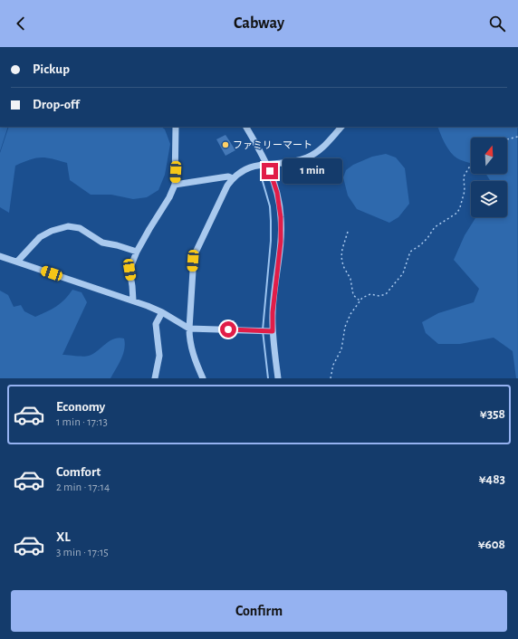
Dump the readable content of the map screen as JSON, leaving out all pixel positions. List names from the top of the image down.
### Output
{
  "places": ["ファミリーマート"],
  "north": "top",
  "page": {
    "header": "Cabway",
    "banner": ["Pickup", "Drop-off"],
    "bubble": "1 min",
    "list": [
      {
        "name": "Economy",
        "note": "1 min · 17:13",
        "value": "¥358"
      },
      {
        "name": "Comfort",
        "note": "2 min · 17:14",
        "value": "¥483"
      },
      {
        "name": "XL",
        "note": "3 min · 17:15",
        "value": "¥608"
      }
    ],
    "buttons": "Confirm"
  }
}
